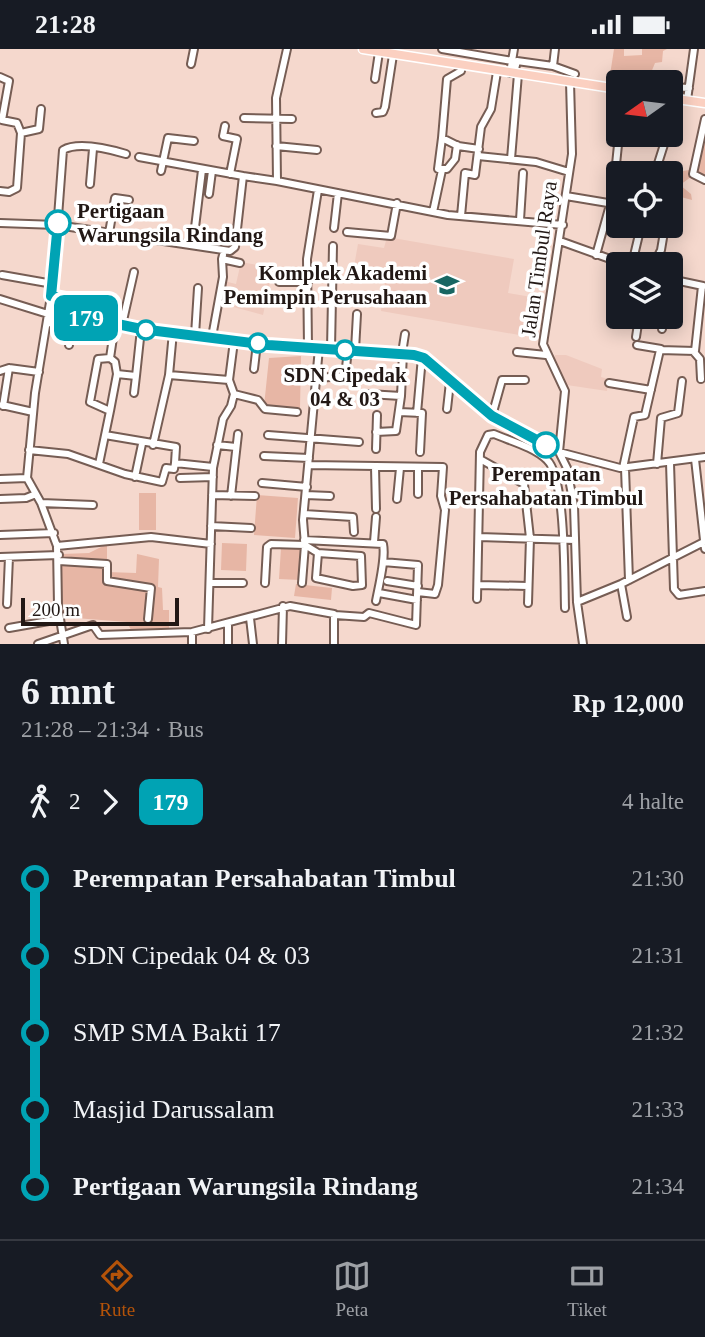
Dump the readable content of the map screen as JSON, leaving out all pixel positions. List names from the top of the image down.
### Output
{
  "streets": {
    "street": ["Jalan Timbul Raya"]
  },
  "places": {
    "other": ["Pertigaan Warungsila Rindang", "SDN Cipedak 04 & 03", "Perempatan Persahabatan Timbul"],
    "school or university": ["Komplek Akademi Pemimpin Perusahaan"]
  },
  "lines": ["bus line 179"],
  "scale_bar": "200 m",
  "north": "left",
  "page": {
    "status": "21:28",
    "on_map": "179",
    "scale": "200 m",
    "heading": ["6 mnt", "21:28 – 21:34 · Bus", "Rp 12,000"],
    "legs": ["2", "179", "4 halte"],
    "list": [
      {
        "name": "Perempatan Persahabatan Timbul",
        "value": "21:30"
      },
      {
        "name": "SDN Cipedak 04 & 03",
        "value": "21:31"
      },
      {
        "name": "SMP SMA Bakti 17",
        "value": "21:32"
      },
      {
        "name": "Masjid Darussalam",
        "value": "21:33"
      },
      {
        "name": "Pertigaan Warungsila Rindang",
        "value": "21:34"
      }
    ],
    "tabs": ["Rute", "Peta", "Tiket"]
  }
}
